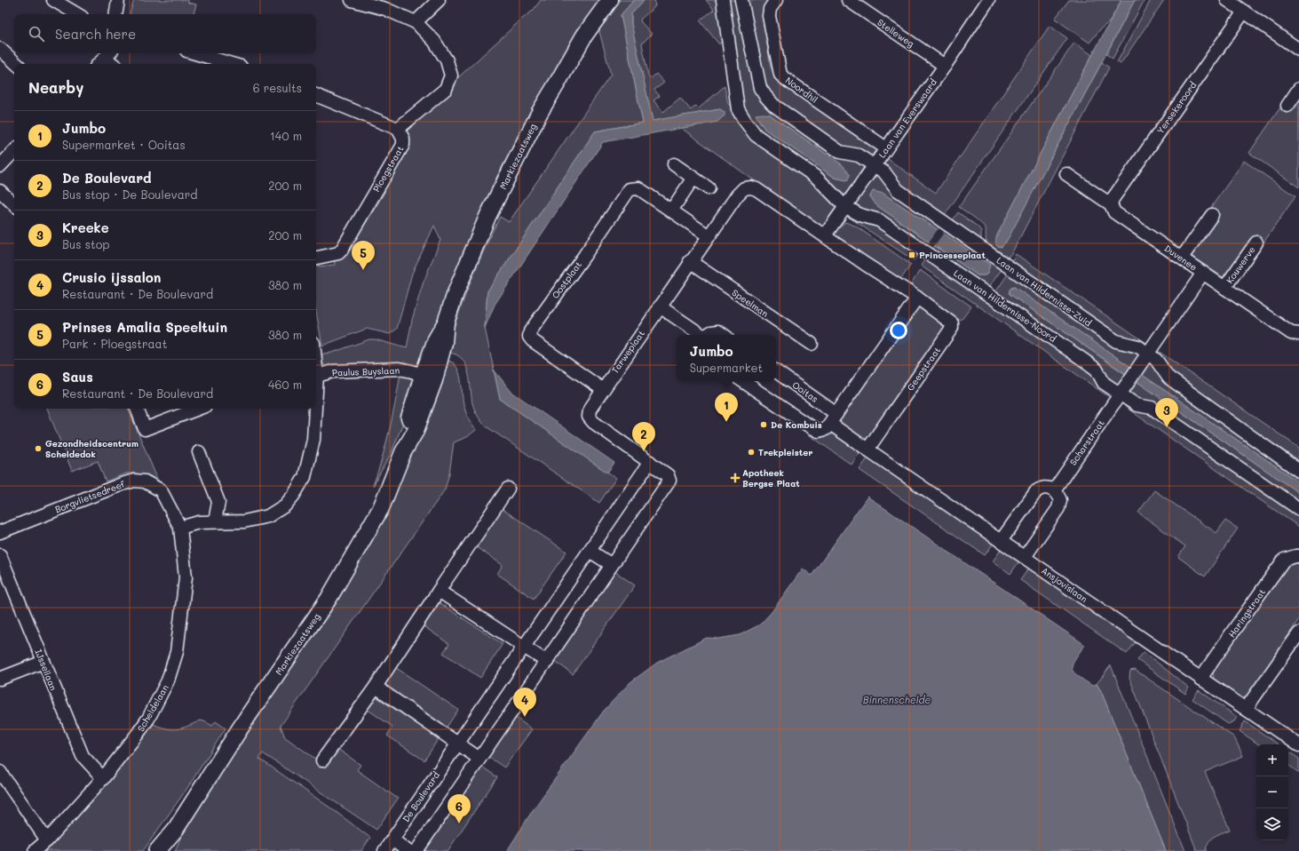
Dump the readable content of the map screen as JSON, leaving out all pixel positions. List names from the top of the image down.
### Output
{
  "streets": {
    "main road": ["Markiezaatsweg"],
    "street": [
      "Stelleweg",
      "Noordhil",
      "Yersekeroord",
      "Laan van Everswaard",
      "Ploegstraat",
      "Duvenee",
      "Kouwerve",
      "Oostplaat",
      "Laan van Hildernisse-Zuid",
      "Speelman",
      "Laan van Hildernisse-Noord",
      "Tarweplaat",
      "Geepstraat",
      "Paulus Buyslaan",
      "Ooitas",
      "Scharstraat",
      "Borgvlietsedreef",
      "Ansjovislaan",
      "Haringstraat",
      "IJssellaan",
      "Scheldelaan",
      "De Boulevard"
    ]
  },
  "crossings": [
    ["Stelleweg", "Laan van Everswaard"],
    ["Noordhil", "Laan van Everswaard"],
    ["Yersekeroord", "Duvenee"],
    ["Laan van Everswaard", "Laan van Hildernisse-Zuid"],
    ["Laan van Everswaard", "Laan van Hildernisse-Noord"],
    ["Markiezaatsweg", "Paulus Buyslaan"],
    ["Duvenee", "Kouwerve"],
    ["Duvenee", "Scharstraat"],
    ["Oostplaat", "Tarweplaat"],
    ["Laan van Hildernisse-Zuid", "Scharstraat"],
    ["Speelman", "Tarweplaat"],
    ["Laan van Hildernisse-Noord", "Scharstraat"],
    ["Tarweplaat", "De Boulevard"],
    ["Geepstraat", "Ansjovislaan"],
    ["Ooitas", "Ansjovislaan"],
    ["Borgvlietsedreef", "Scheldelaan"],
    ["Ansjovislaan", "Haringstraat"],
    ["IJssellaan", "Scheldelaan"]
  ],
  "water": ["Binnenschelde"],
  "places": {
    "transit": ["Princesseplaat"],
    "other": ["De Kombuis", "Gezondheidscentrum Scheldedok", "Trekpleister"],
    "health": ["Apotheek Bergse Plaat"]
  },
  "page": {
    "search": "Search here",
    "heading": ["Nearby", "6 results"],
    "list": [
      {
        "mark": "1",
        "name": "Jumbo",
        "note": "Supermarket · Ooitas",
        "value": "140 m"
      },
      {
        "mark": "2",
        "name": "De Boulevard",
        "note": "Bus stop · De Boulevard",
        "value": "200 m"
      },
      {
        "mark": "3",
        "name": "Kreeke",
        "note": "Bus stop",
        "value": "200 m"
      },
      {
        "mark": "4",
        "name": "Crusio ijssalon",
        "note": "Restaurant · De Boulevard",
        "value": "380 m"
      },
      {
        "mark": "5",
        "name": "Prinses Amalia Speeltuin",
        "note": "Park · Ploegstraat",
        "value": "380 m"
      },
      {
        "mark": "6",
        "name": "Saus",
        "note": "Restaurant · De Boulevard",
        "value": "460 m"
      }
    ],
    "pins": [
      "5",
      "1",
      "3",
      "2",
      "4",
      "6"
    ],
    "popup": ["Jumbo", "Supermarket"],
    "map_buttons": ["+", "−"]
  }
}
